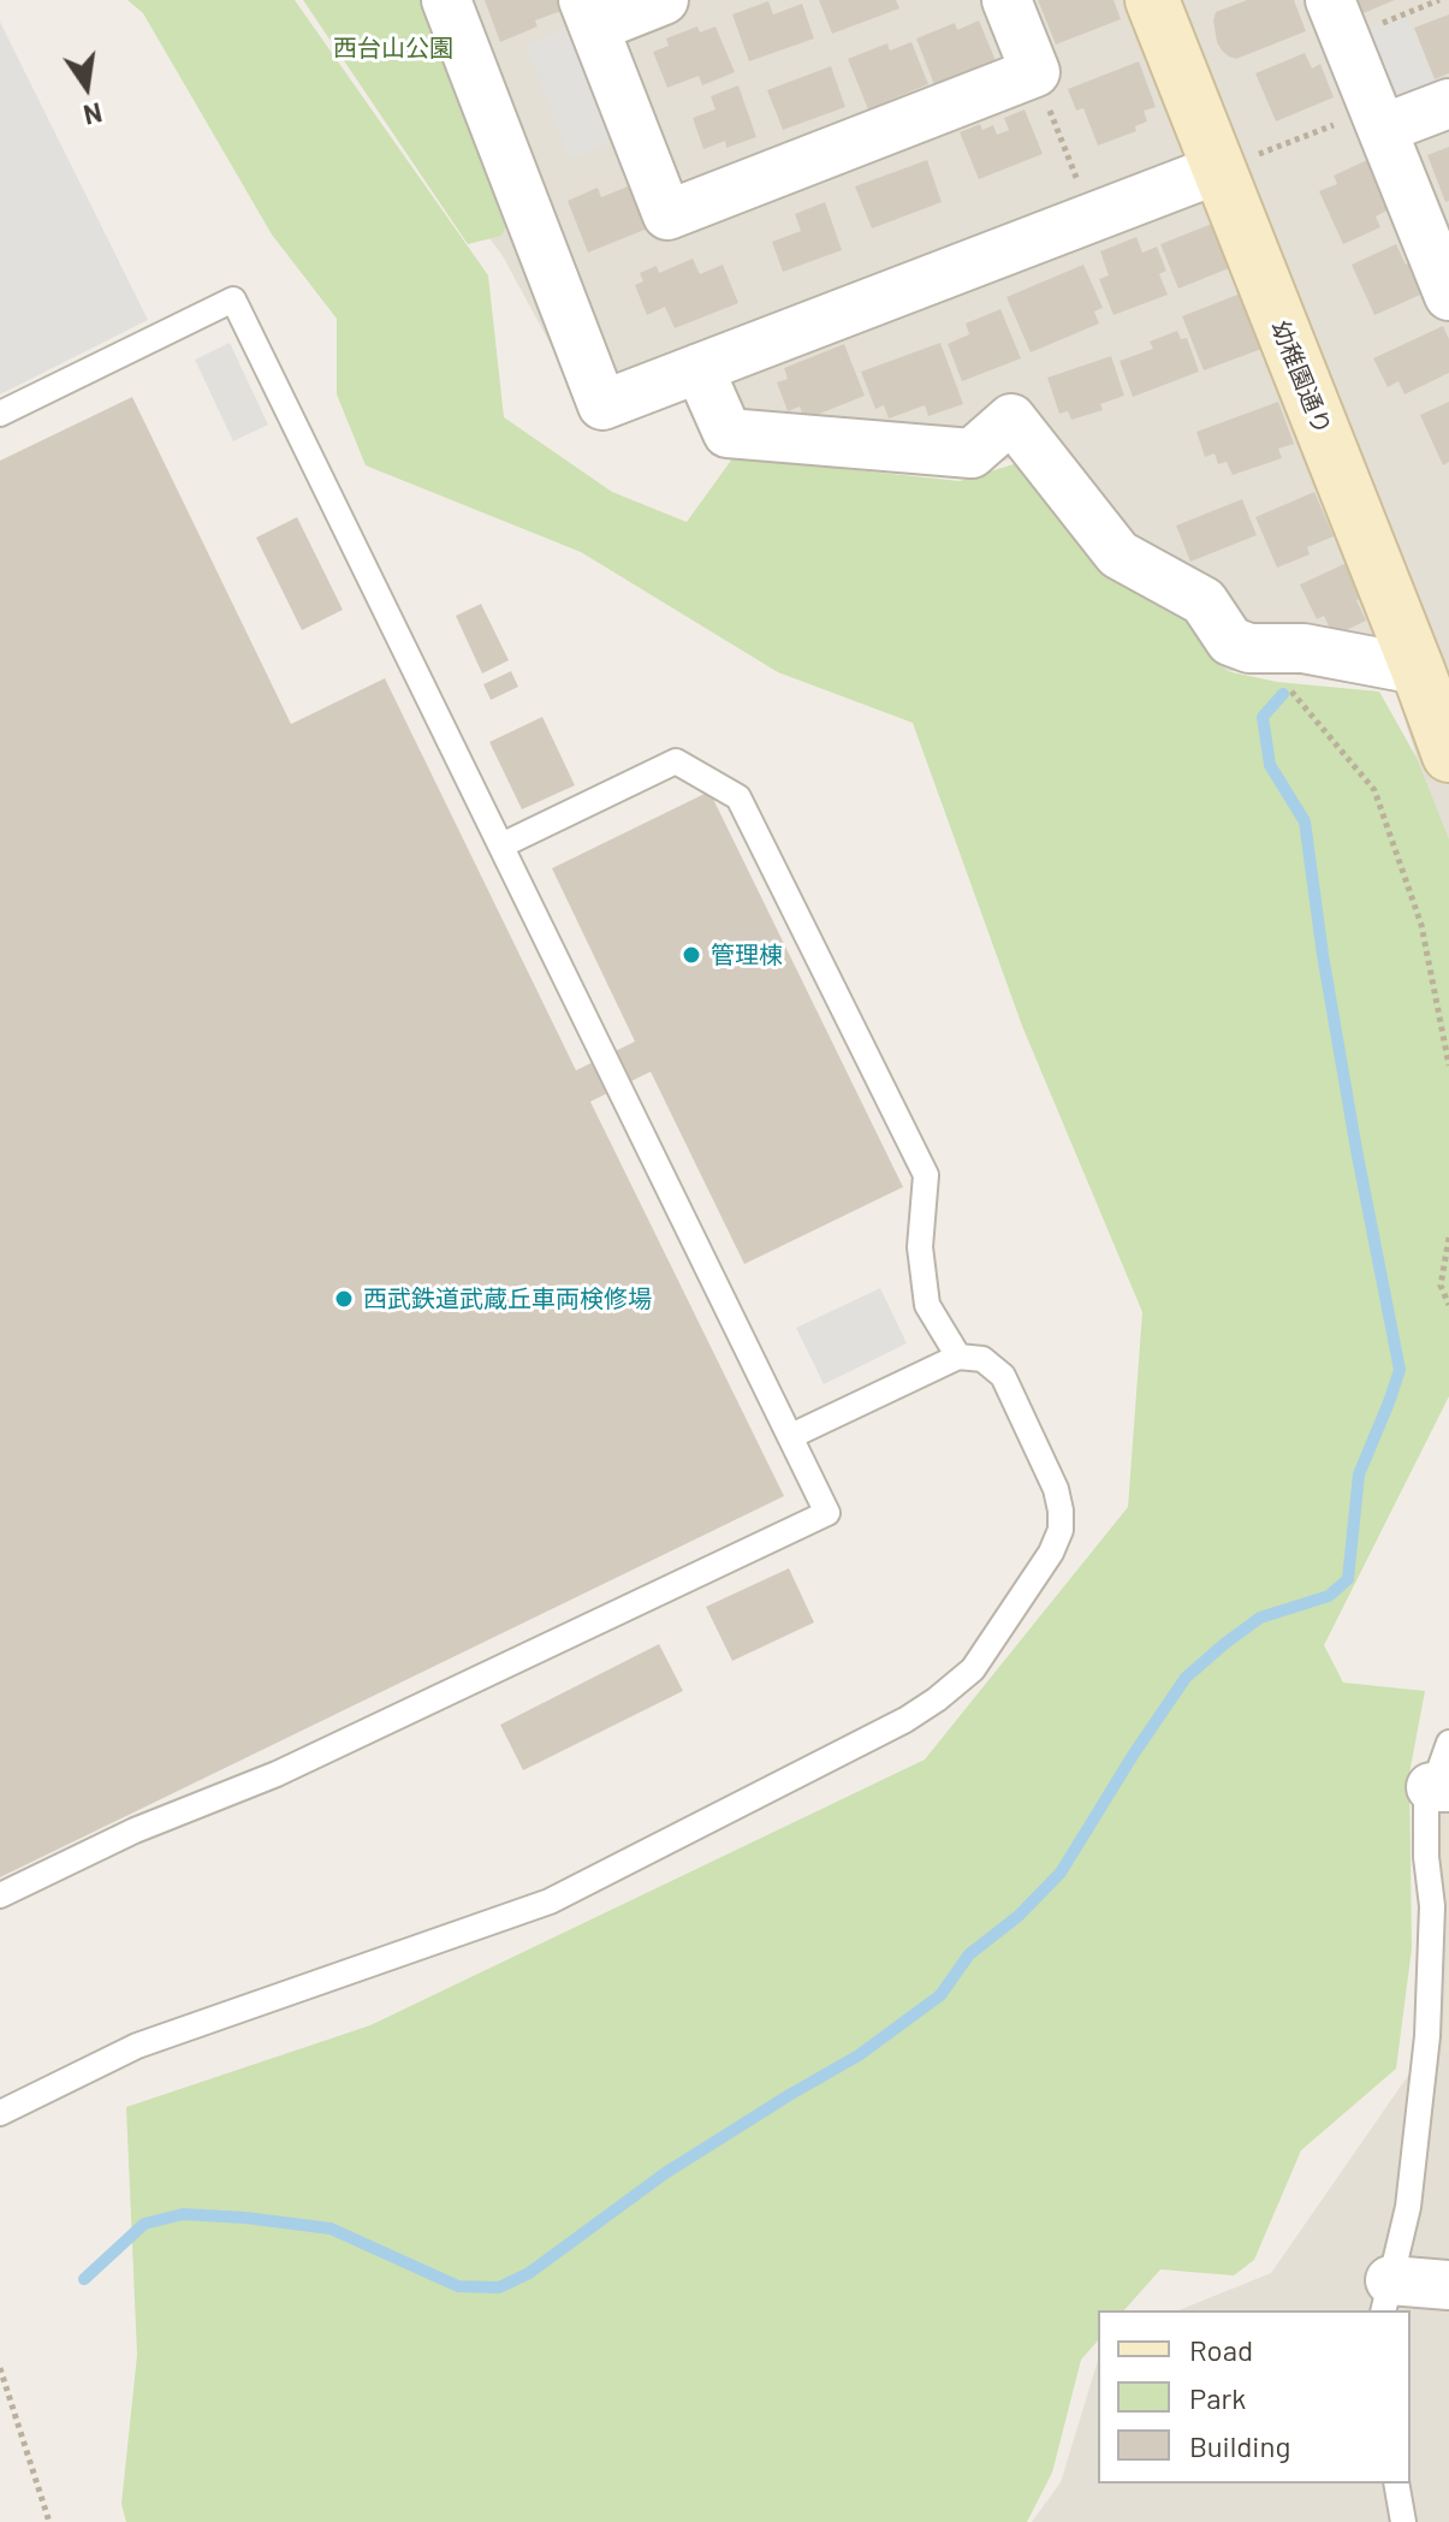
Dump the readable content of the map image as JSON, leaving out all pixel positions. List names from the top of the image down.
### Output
{
  "streets": {
    "street": ["幼稚園通り"]
  },
  "parks": ["西台山公園"],
  "places": ["管理棟", "西武鉄道武蔵丘車両検修場"],
  "legend": ["Road", "Park", "Building"],
  "north": "bottom"
}
